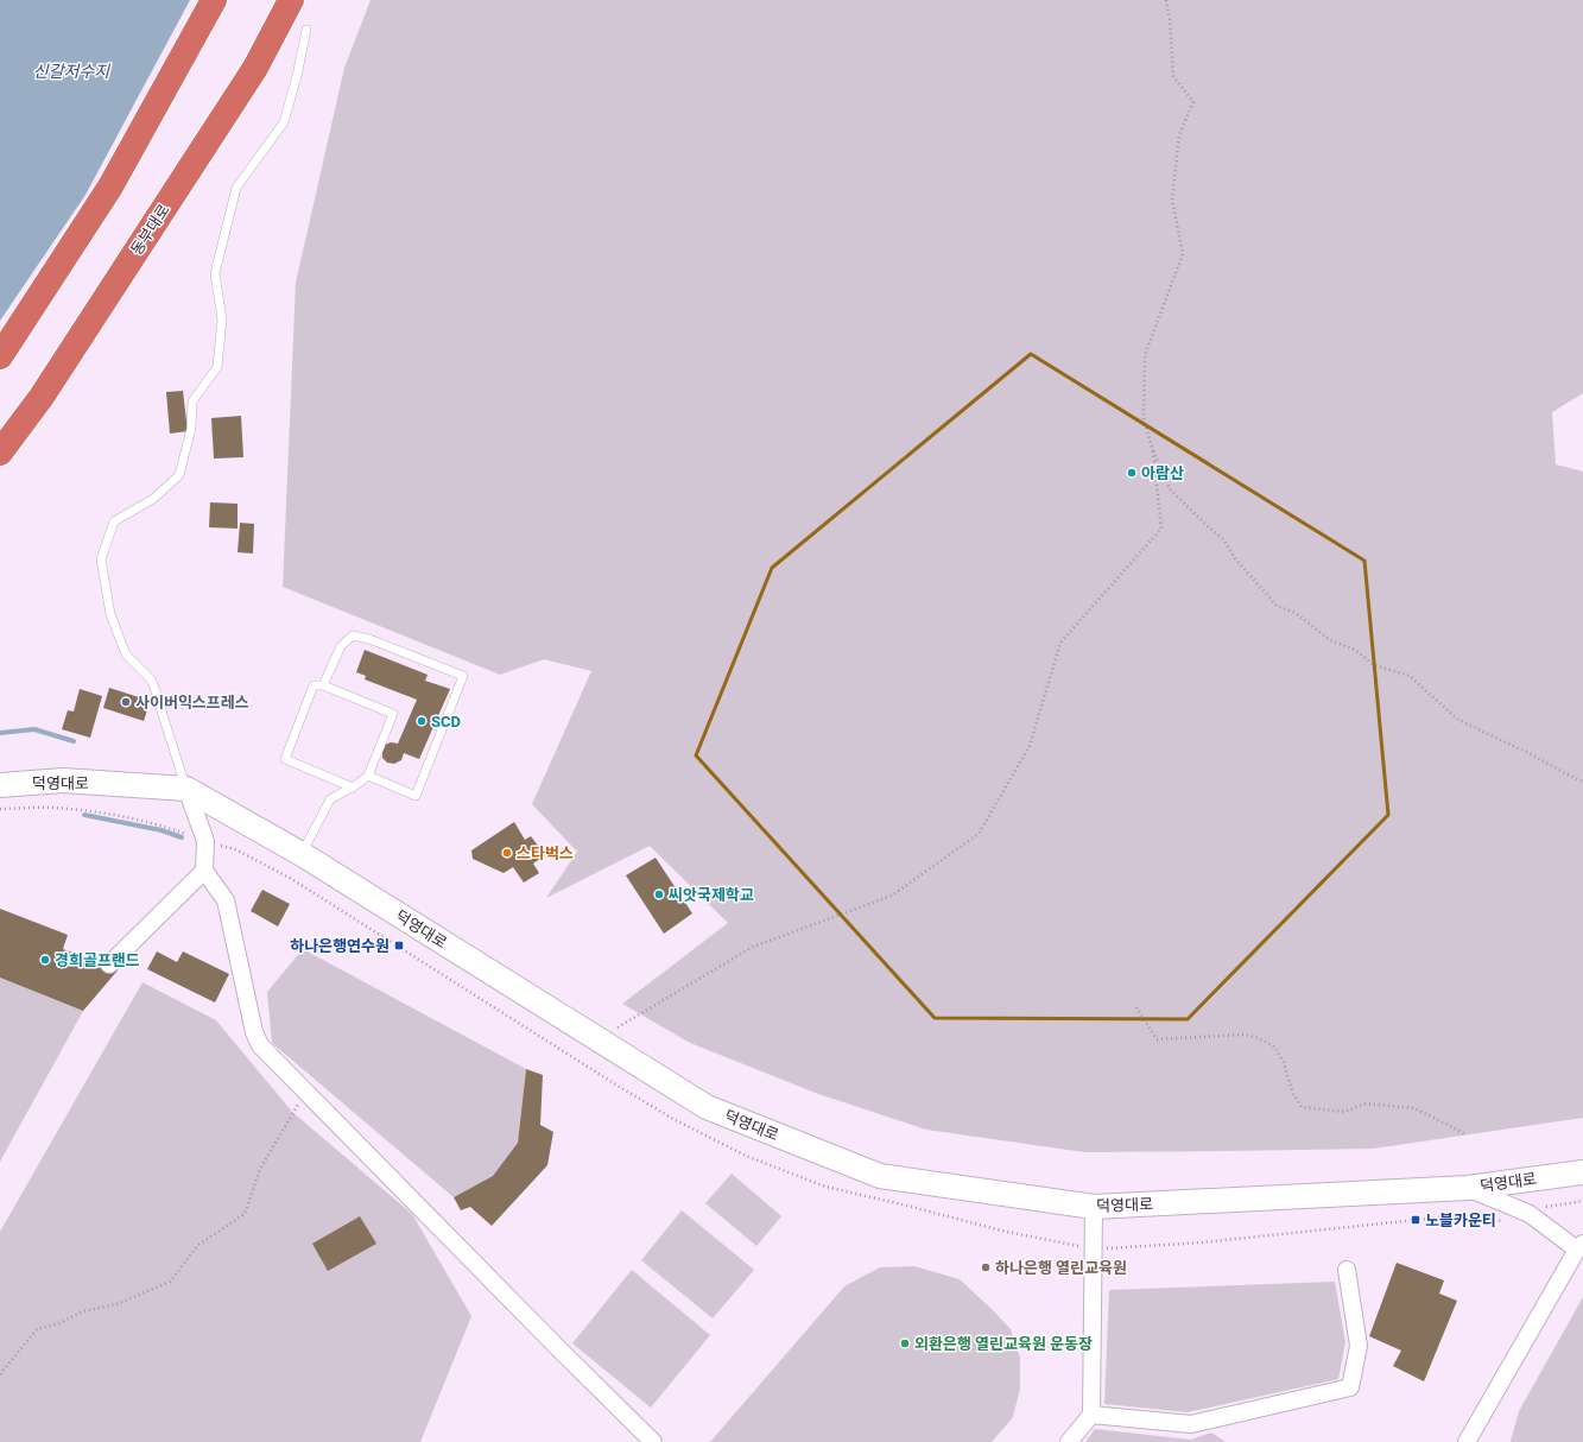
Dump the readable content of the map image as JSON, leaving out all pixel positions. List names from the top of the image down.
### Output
{
  "streets": {
    "highway": ["동부대로"],
    "main road": ["덕영대로"]
  },
  "water": ["신갈저수지"],
  "places": {
    "other": [
      "아람산",
      "사이버익스프레스",
      "SCD",
      "스타벅스",
      "씨앗국제학교",
      "경희골프랜드",
      "하나은행 열린교육원",
      "외환은행 열린교육원 운동장"
    ],
    "transit": ["하나은행연수원", "노블카운티"]
  }
}
